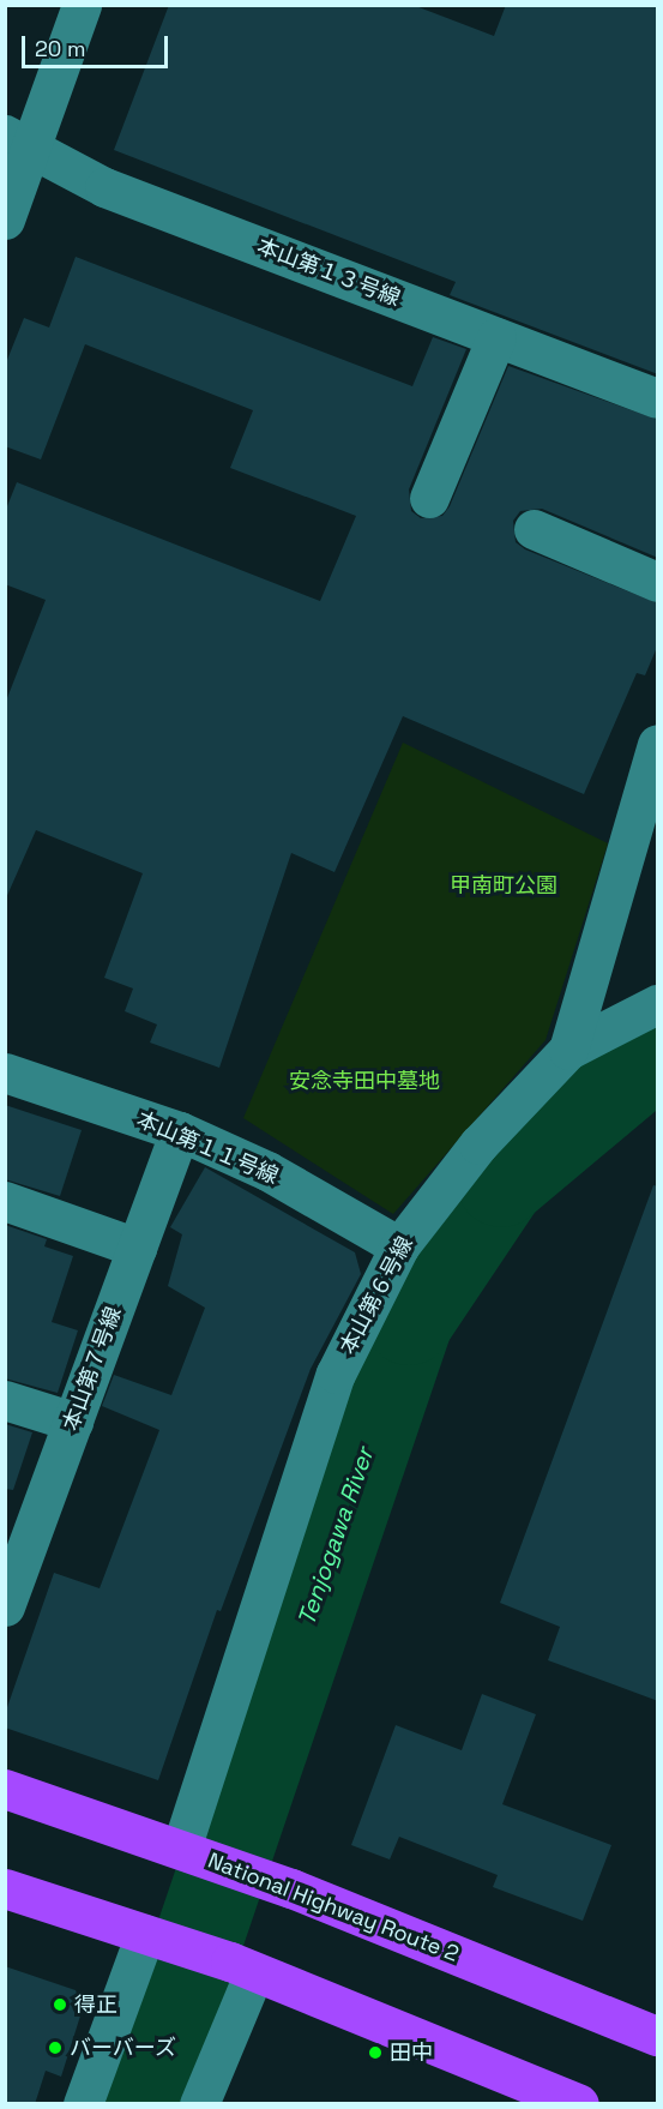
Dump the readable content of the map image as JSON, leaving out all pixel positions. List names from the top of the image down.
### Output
{
  "streets": {
    "highway": ["National Highway Route 2"],
    "street": [
      "本山第１３号線",
      "本山第１１号線",
      "本山第６号線",
      "本山第７号線"
    ]
  },
  "crossings": [
    ["本山第１１号線", "本山第６号線"],
    ["本山第１１号線", "本山第７号線"],
    ["本山第６号線", "National Highway Route 2"]
  ],
  "water": ["Tenjogawa River"],
  "parks": ["甲南町公園", "安念寺田中墓地"],
  "places": ["得正", "バーバーズ", "田中"],
  "scale_bar": "20 m"
}
